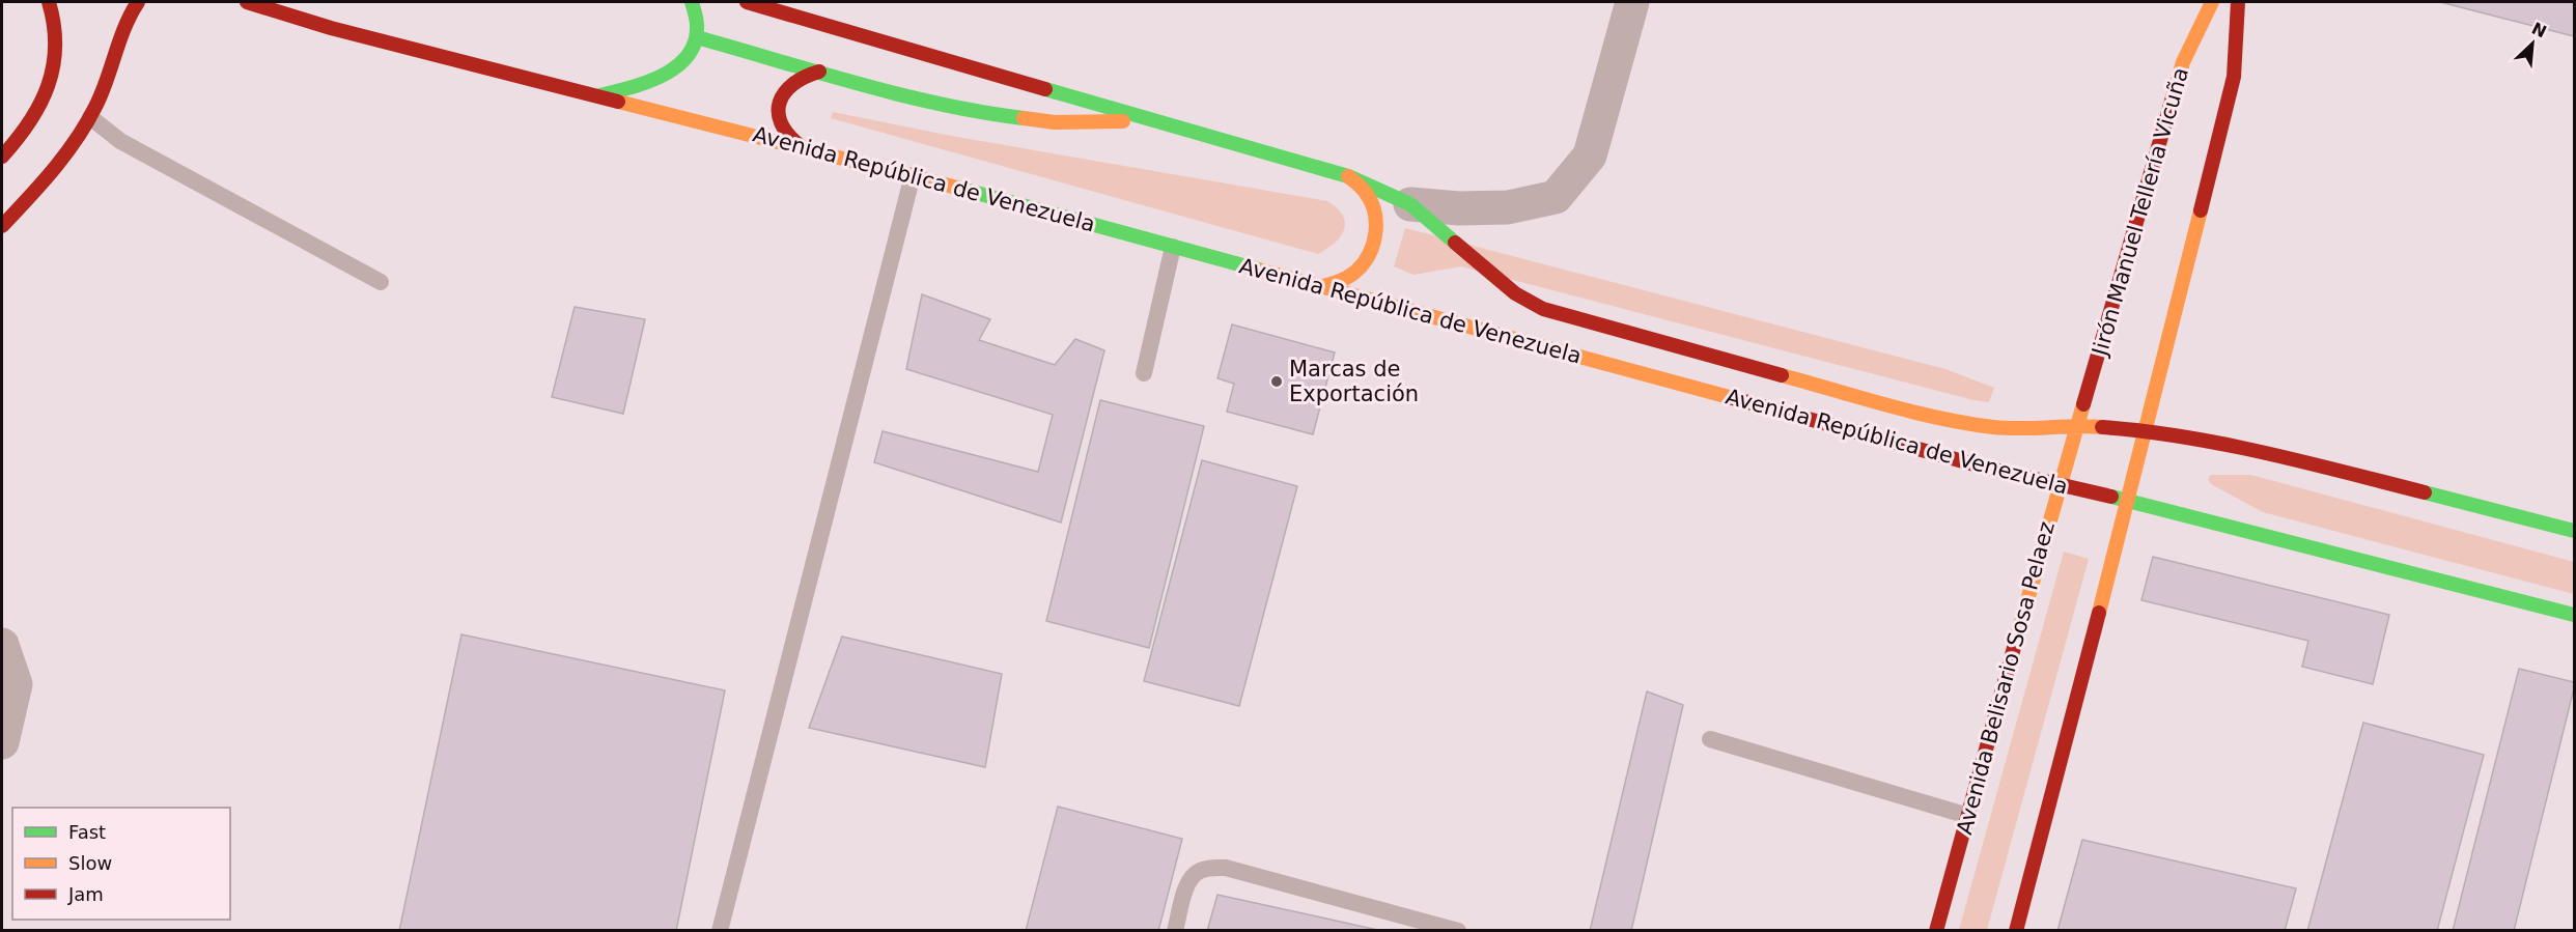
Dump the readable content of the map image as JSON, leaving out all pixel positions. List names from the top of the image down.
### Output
{
  "streets": {
    "main road": ["Avenida República de Venezuela", "Jirón Manuel Tellería Vicuña", "Avenida Belisario Sosa Pelaez"]
  },
  "crossings": [
    ["Avenida República de Venezuela", "Jirón Manuel Tellería Vicuña"],
    ["Avenida República de Venezuela", "Avenida Belisario Sosa Pelaez"],
    ["Jirón Manuel Tellería Vicuña", "Avenida Belisario Sosa Pelaez"]
  ],
  "places": ["Marcas de Exportación"],
  "legend": ["Fast", "Slow", "Jam"],
  "north": "top right"
}
